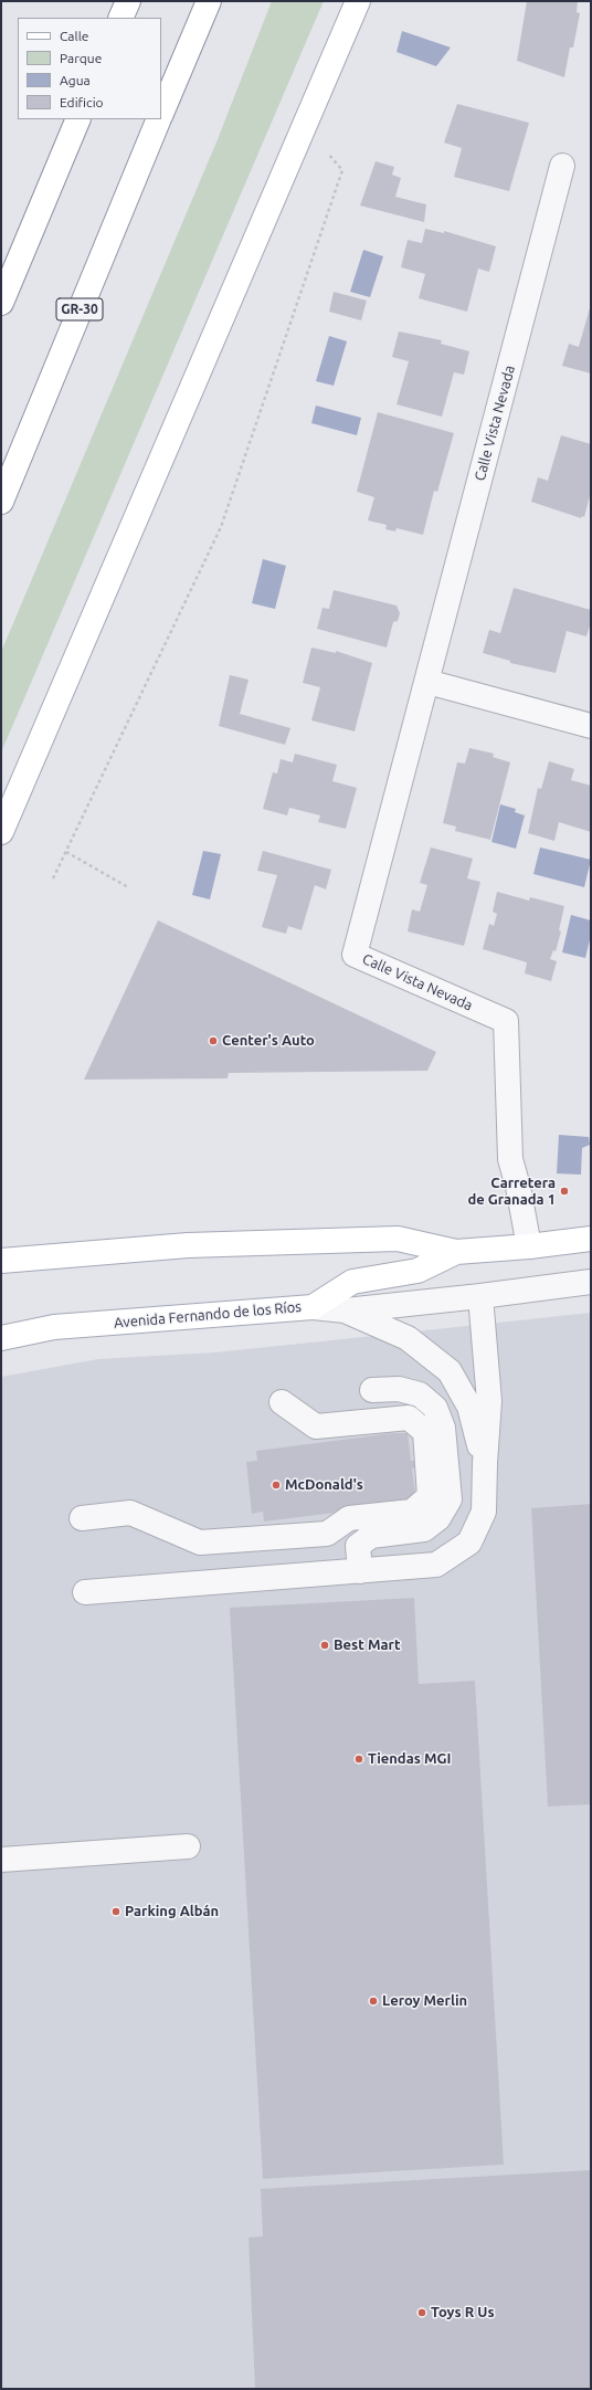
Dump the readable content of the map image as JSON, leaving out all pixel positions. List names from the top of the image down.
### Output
{
  "streets": {
    "main road": ["GR-30", "Avenida Fernando de los Ríos"],
    "street": ["Calle Vista Nevada"]
  },
  "crossings": [
    ["Calle Vista Nevada", "Avenida Fernando de los Ríos"]
  ],
  "places": [
    "Center's Auto",
    "Carretera de Granada 1",
    "McDonald's",
    "Best Mart",
    "Tiendas MGI",
    "Parking Albán",
    "Leroy Merlin",
    "Toys R Us"
  ],
  "legend": [
    "Calle",
    "Parque",
    "Agua",
    "Edificio"
  ]
}
